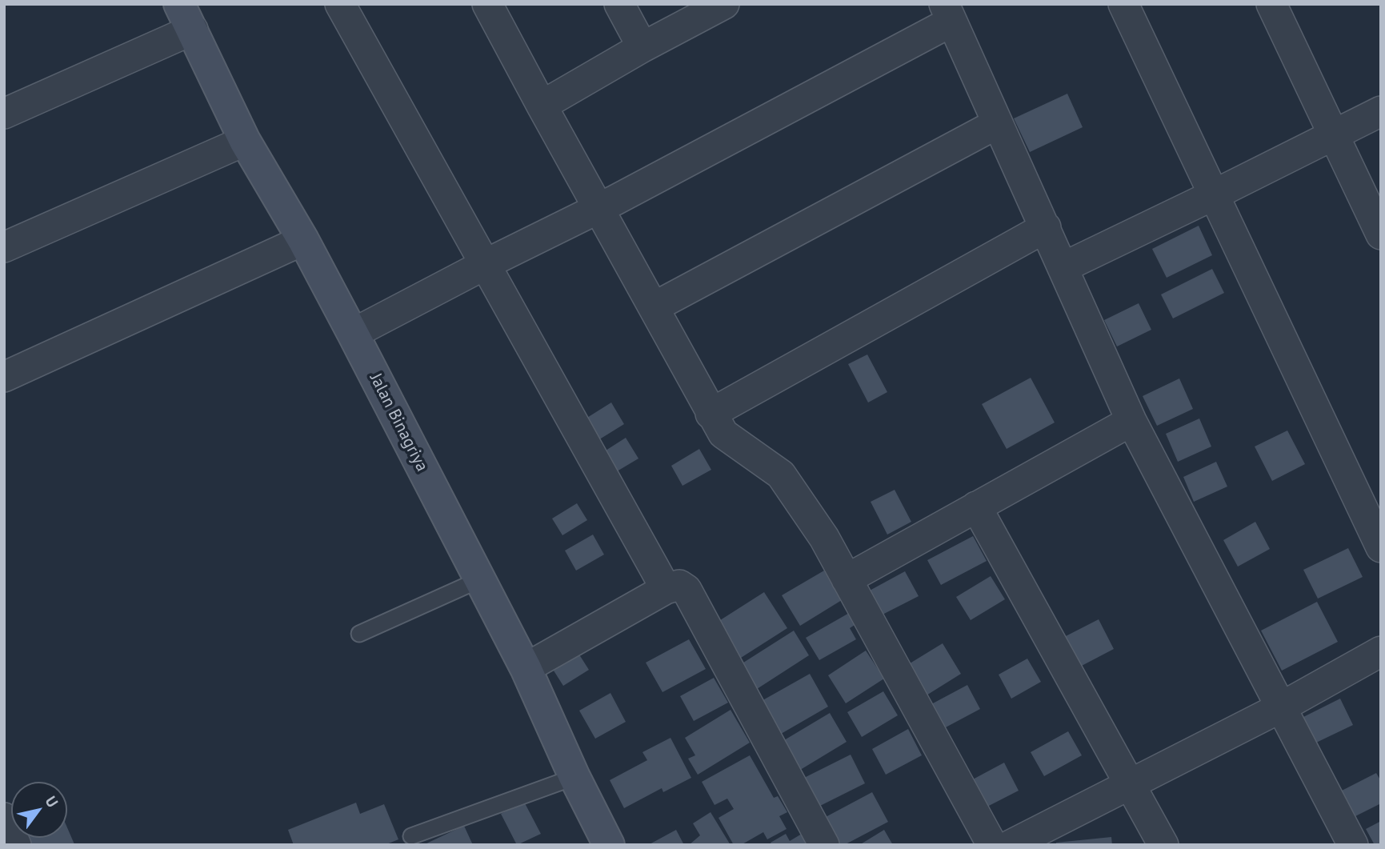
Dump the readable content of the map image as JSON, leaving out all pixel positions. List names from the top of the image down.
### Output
{
  "streets": {
    "street": ["Jalan Binagriya"]
  },
  "north": "top right"
}
